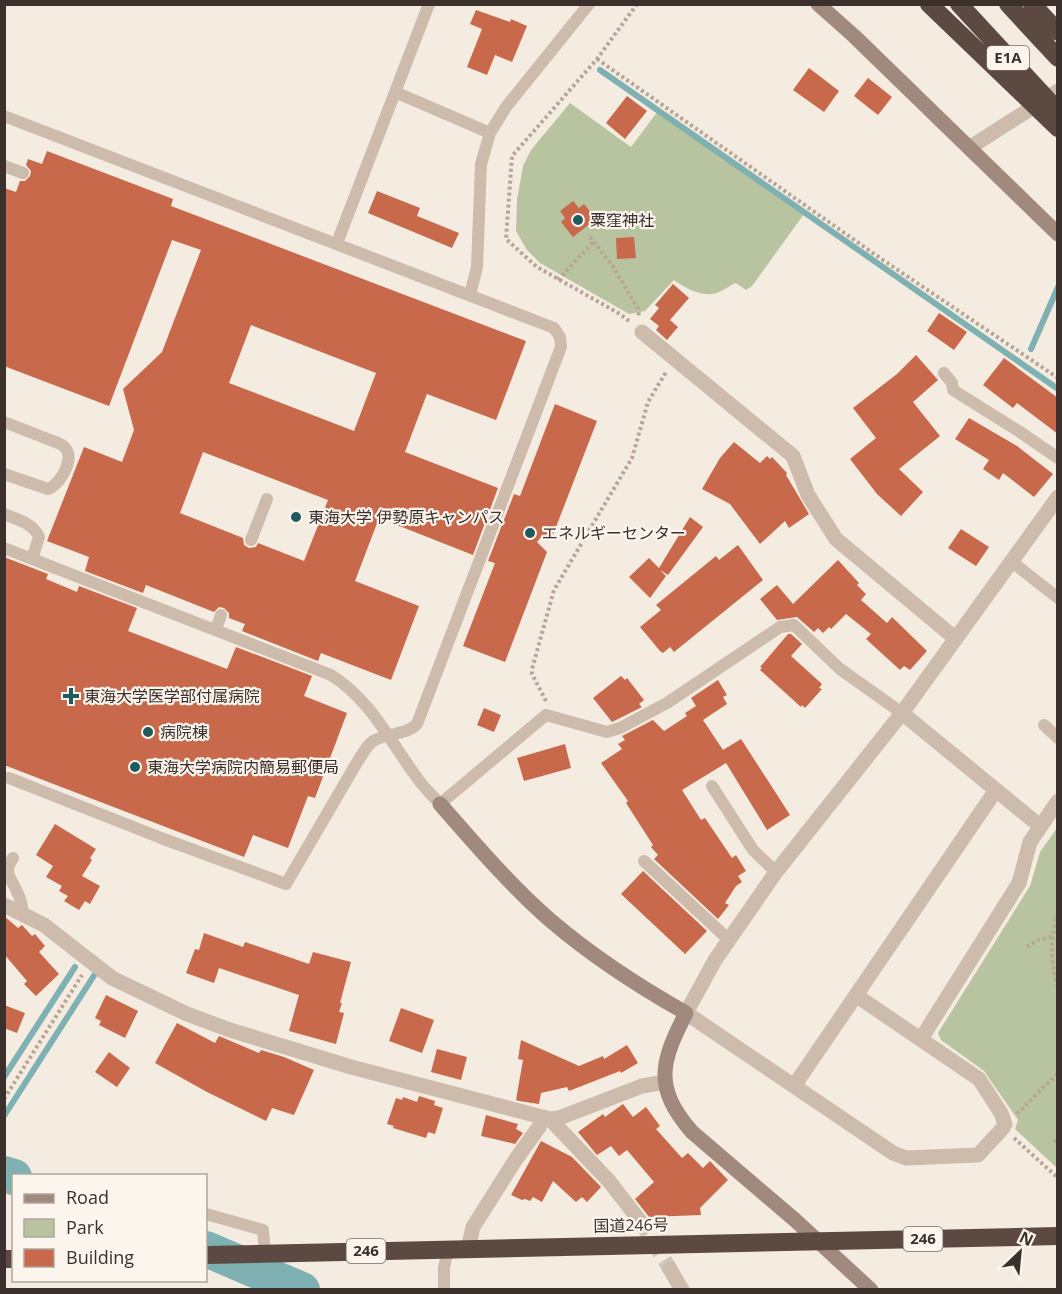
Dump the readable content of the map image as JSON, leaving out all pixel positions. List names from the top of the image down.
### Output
{
  "streets": {
    "highway": ["E1A", "国道246号", "246"]
  },
  "places": {
    "other": [
      "粟窪神社",
      "東海大学 伊勢原キャンパス",
      "エネルギーセンター",
      "病院棟",
      "東海大学病院内簡易郵便局"
    ],
    "health": ["東海大学医学部付属病院"]
  },
  "legend": ["Road", "Park", "Building"],
  "north": "top right"
}
